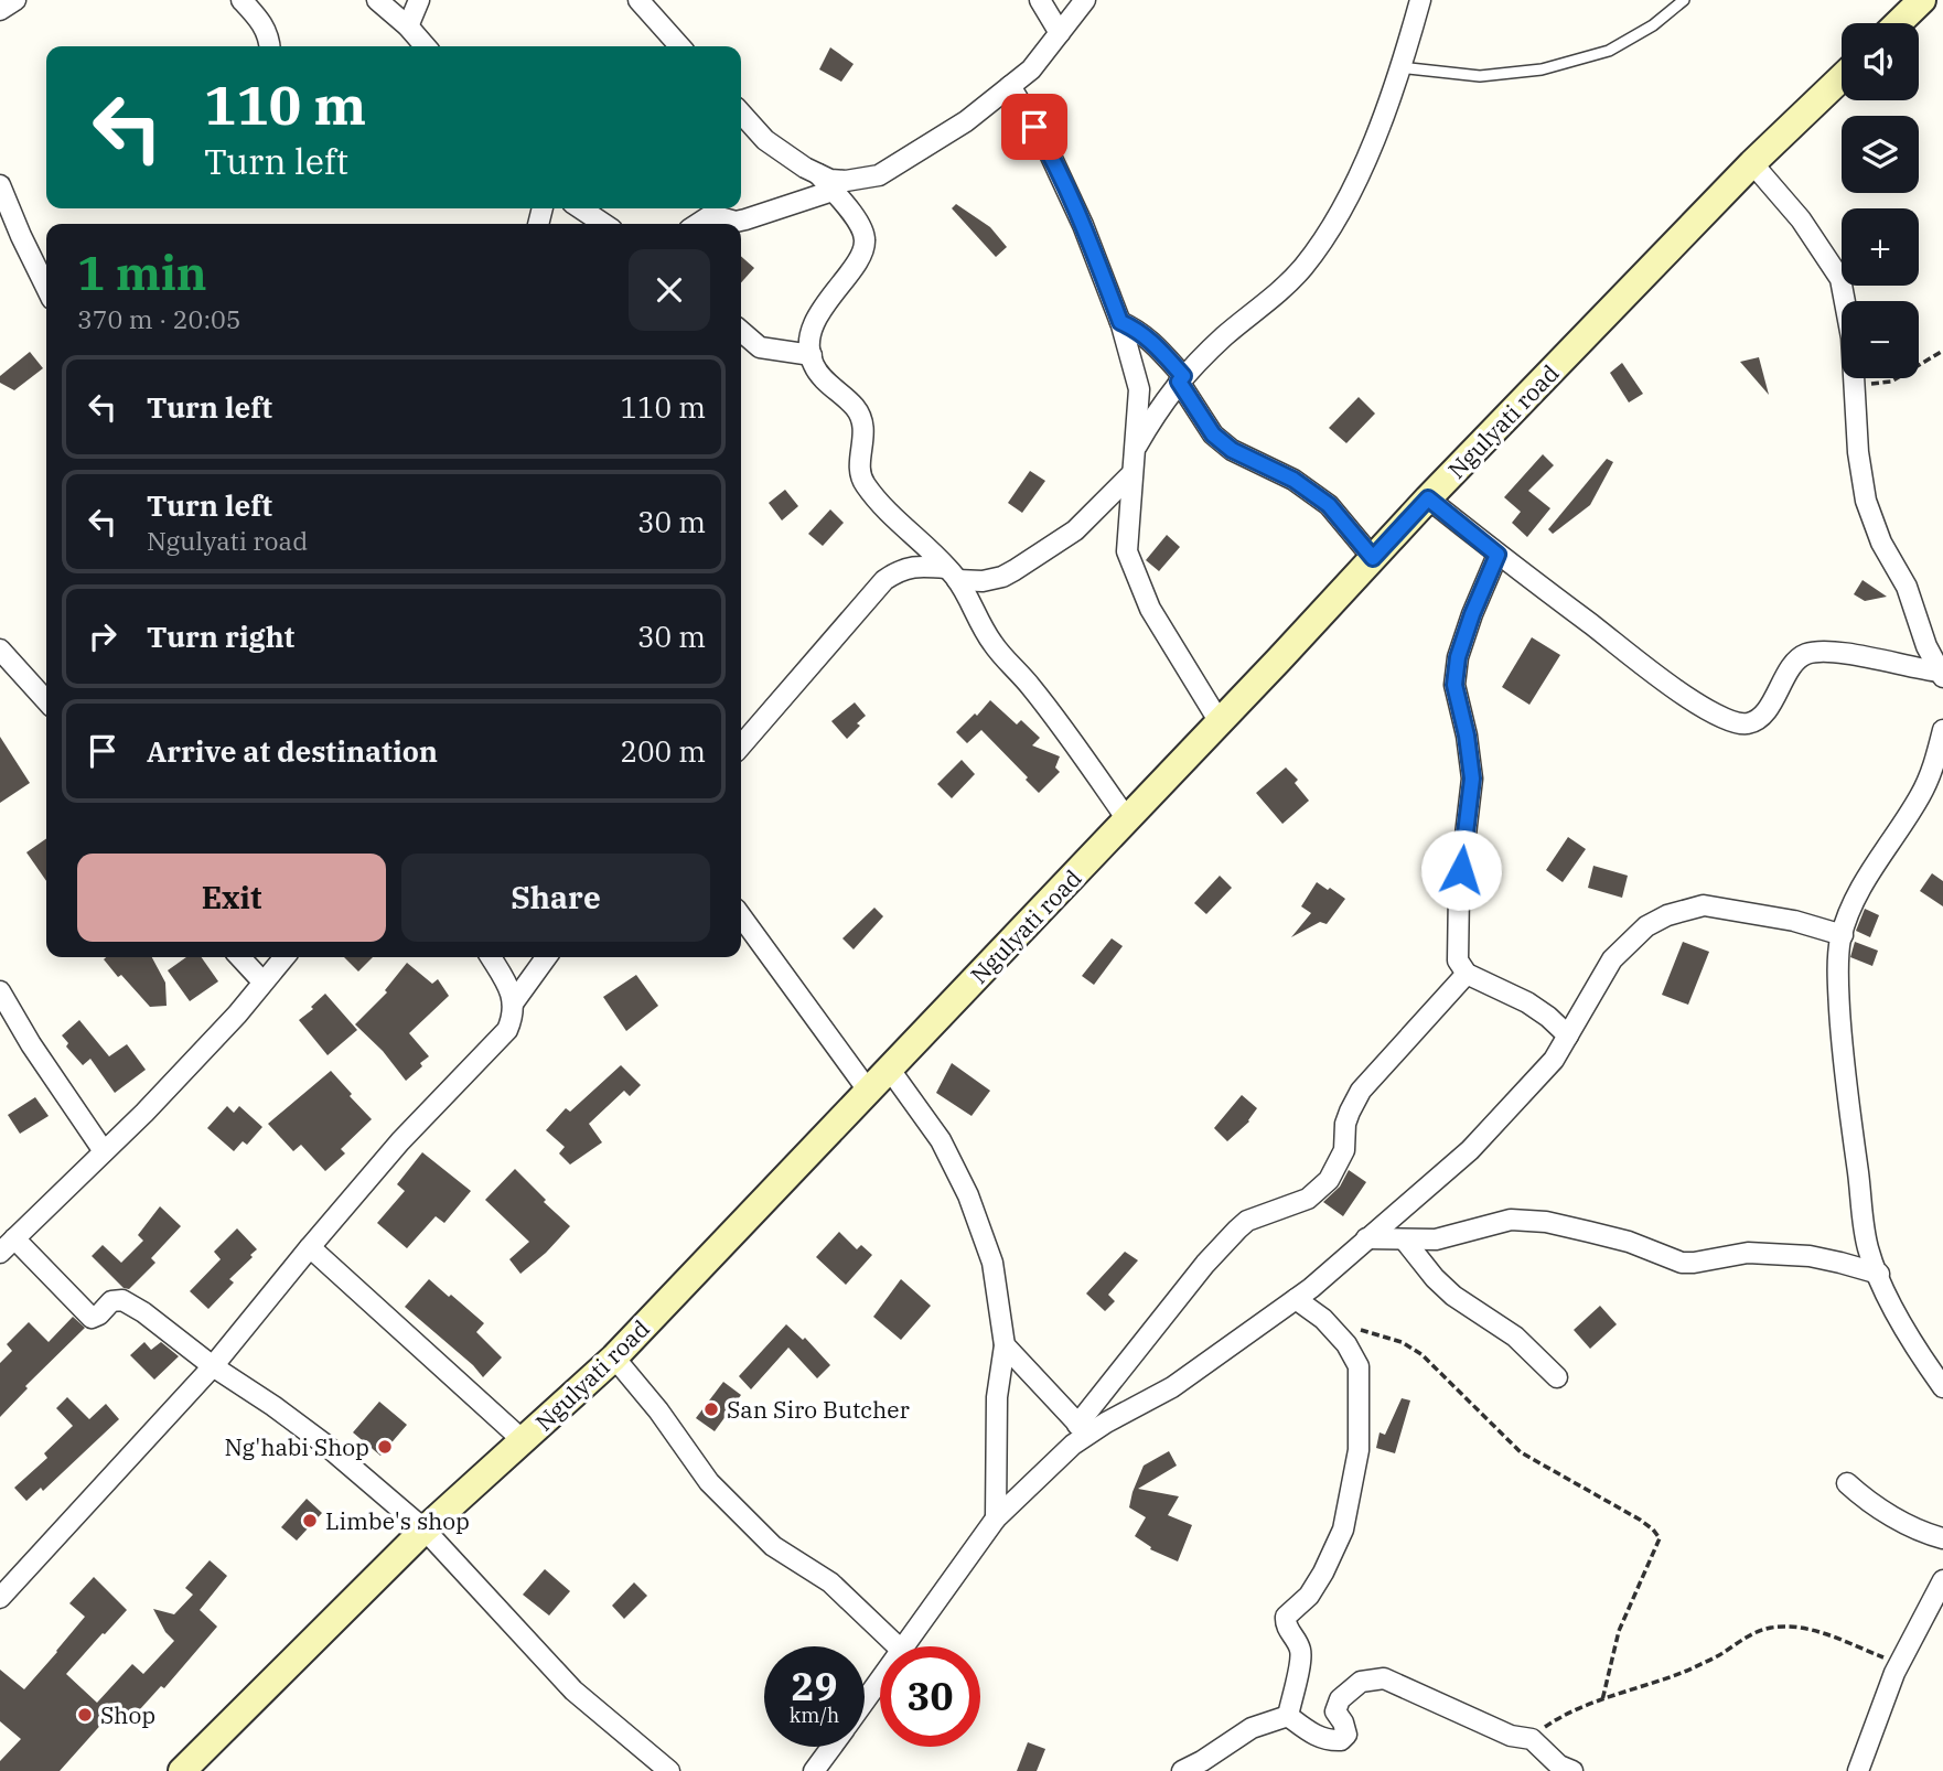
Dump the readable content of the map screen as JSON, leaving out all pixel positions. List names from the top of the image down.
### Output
{
  "streets": {
    "main road": ["Ngulyati road"]
  },
  "places": [
    "San Siro Butcher",
    "Ng'habi Shop",
    "Limbe's shop",
    "Shop"
  ],
  "page": {
    "map_buttons": ["+", "−"],
    "turn": ["110 m", "Turn left"],
    "heading": ["1 min", "370 m · 20:05"],
    "list": [
      {
        "name": "Turn left",
        "value": "110 m"
      },
      {
        "name": "Turn left",
        "note": "Ngulyati road",
        "value": "30 m"
      },
      {
        "name": "Turn right",
        "value": "30 m"
      },
      {
        "name": "Arrive at destination",
        "value": "200 m"
      }
    ],
    "buttons": ["Exit", "Share"],
    "speed": "29 km/h",
    "limit": "30"
  }
}
